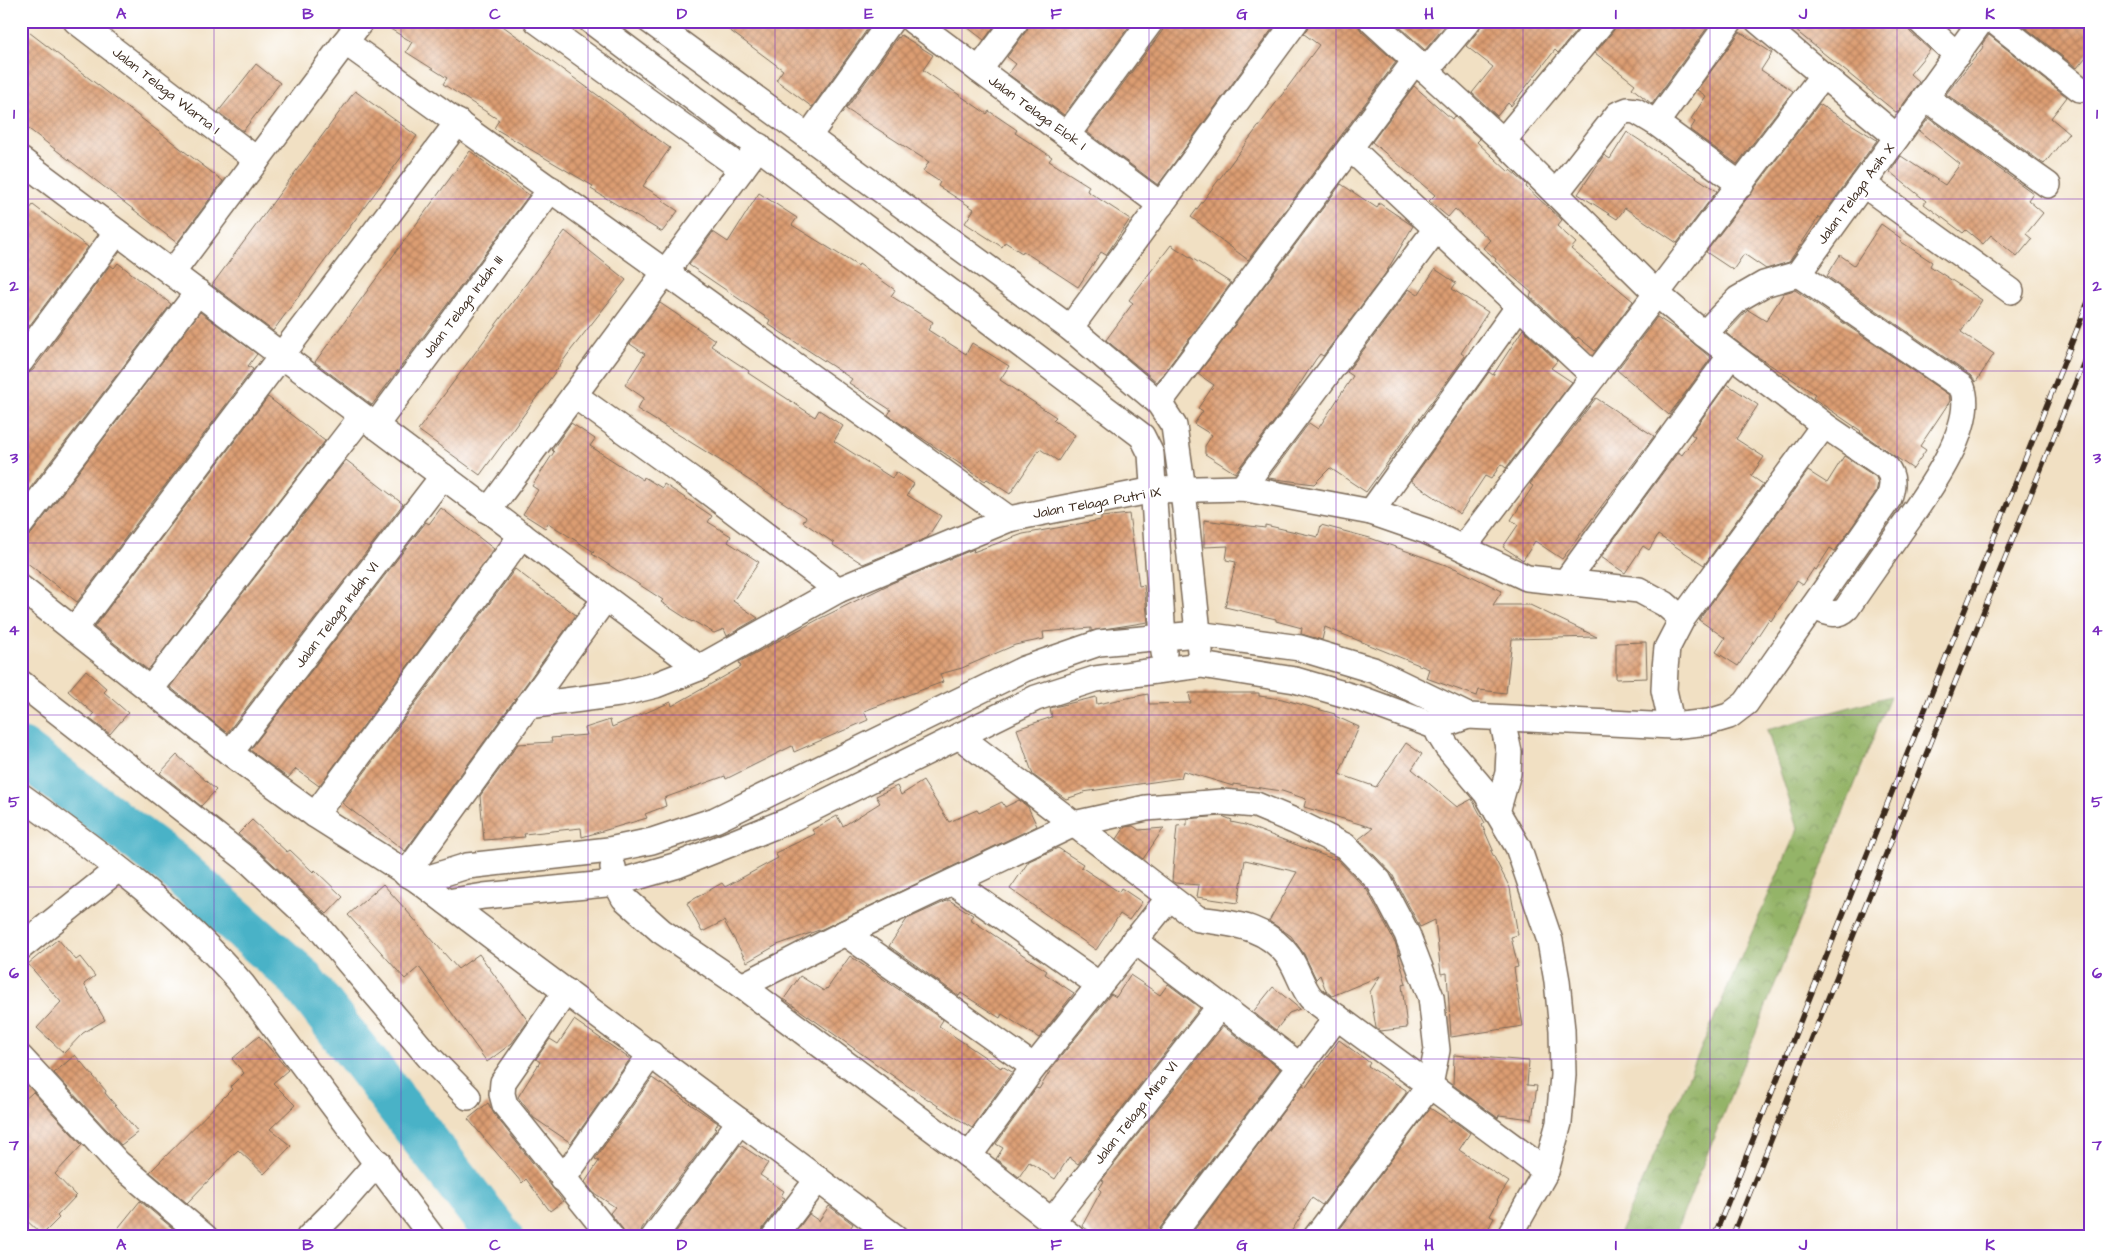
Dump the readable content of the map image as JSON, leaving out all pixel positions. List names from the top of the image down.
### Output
{
  "streets": {
    "street": [
      "Jalan Telaga Warna I",
      "Jalan Telaga Elok I",
      "Jalan Telaga Asih X",
      "Jalan Telaga Indah III",
      "Jalan Telaga Putri IX",
      "Jalan Telaga Indah VI",
      "Jalan Telaga Mina VI"
    ]
  },
  "grid": {
    "columns": [
      "A",
      "B",
      "C",
      "D",
      "E",
      "F",
      "G",
      "H",
      "I",
      "J",
      "K"
    ],
    "rows": [
      "1",
      "2",
      "3",
      "4",
      "5",
      "6",
      "7"
    ]
  }
}
